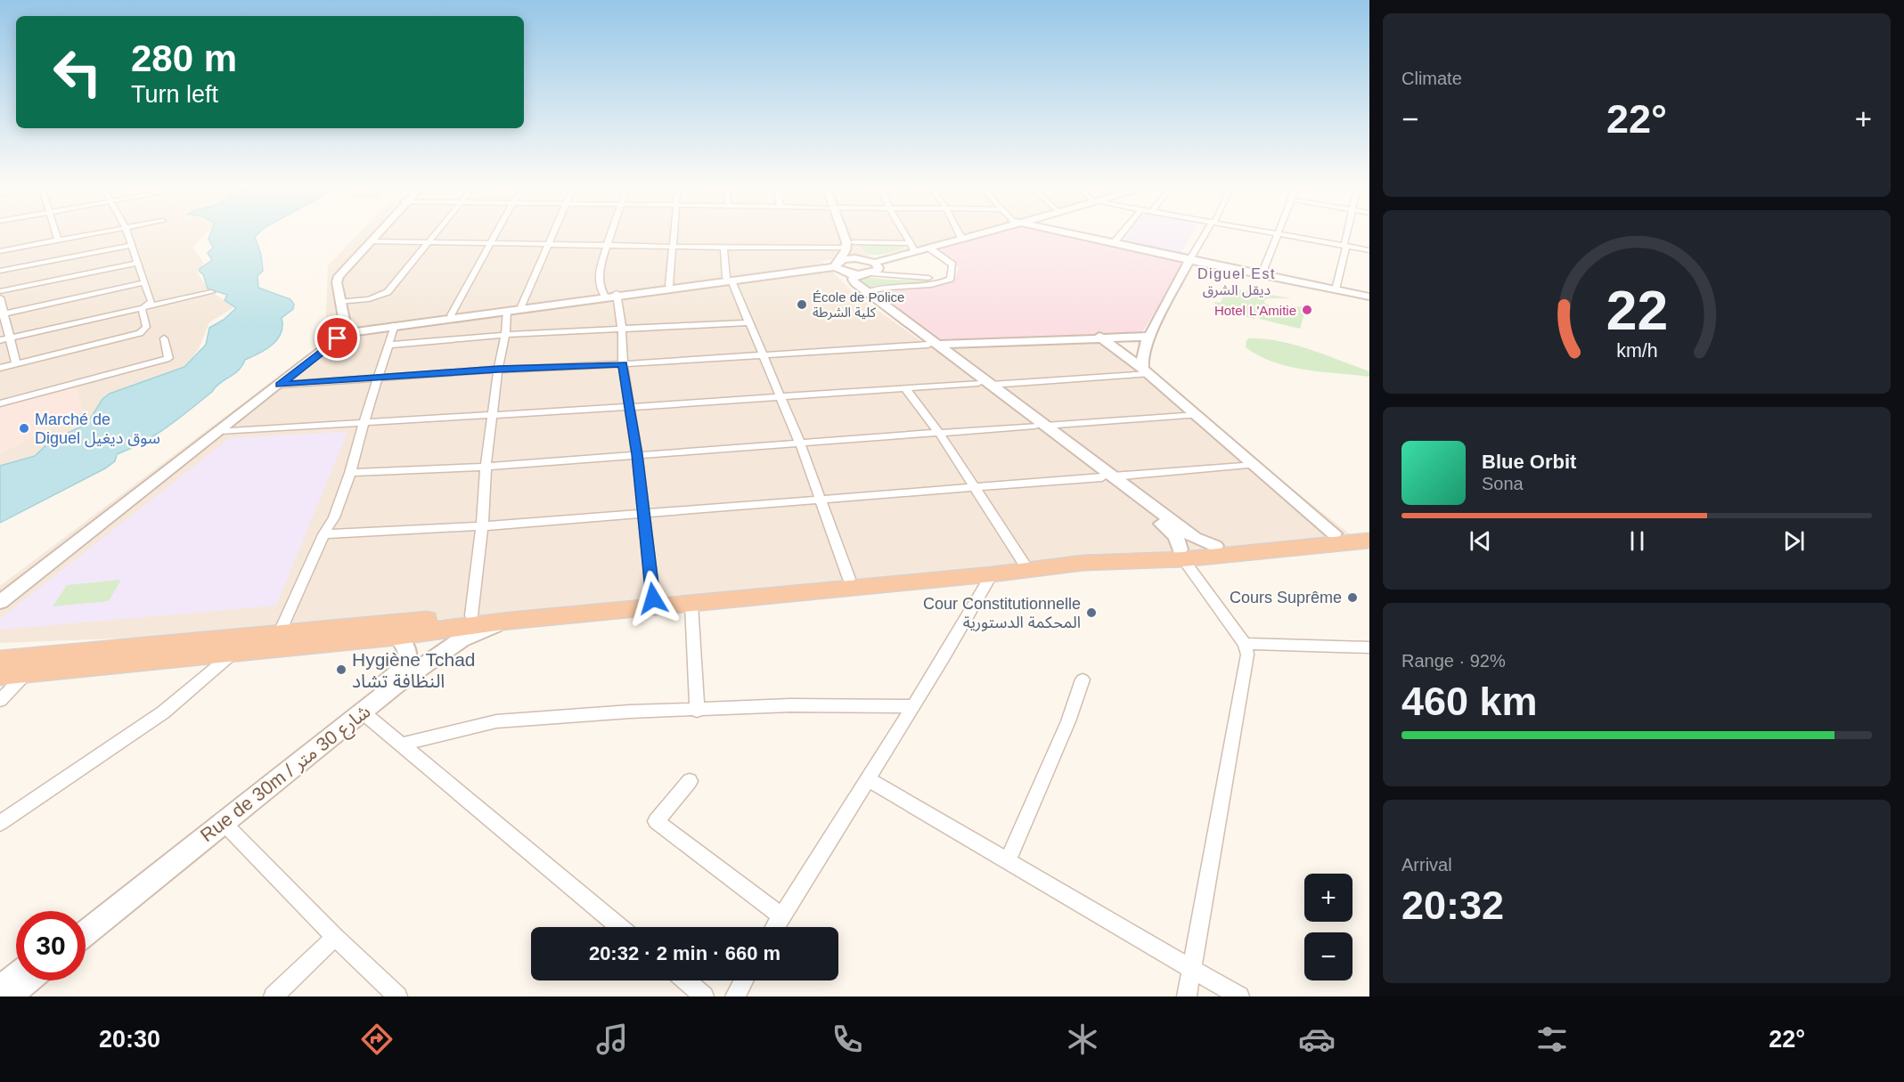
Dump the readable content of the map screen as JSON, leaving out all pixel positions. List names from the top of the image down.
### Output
{
  "streets": {
    "street": ["Rue de 30m / شارع 30 متر"]
  },
  "districts": ["Diguel Est ديقل الشرق"],
  "places": [
    "École de Police كلية الشرطة",
    "Hotel L'Amitie",
    "Marché de Diguel سوق ديغيل",
    "Cours Suprême",
    "Cour Constitutionnelle المحكمة الدستورية",
    "Hygiène Tchad النظافة تشاد"
  ],
  "page": {
    "tile": [
      "Climate",
      ["Range · 92%", "460 km"],
      ["Arrival", "20:32"]
    ],
    "turn": ["280 m", "Turn left"],
    "heat": ["−", "22°", "+"],
    "song": ["Blue Orbit", "Sona"],
    "map_buttons": ["+", "−"],
    "limit": "30",
    "trip": "20:32 · 2 min · 660 m",
    "tabs": ["20:30", "22°"],
    "gauge": ["22", "km/h"]
  }
}
